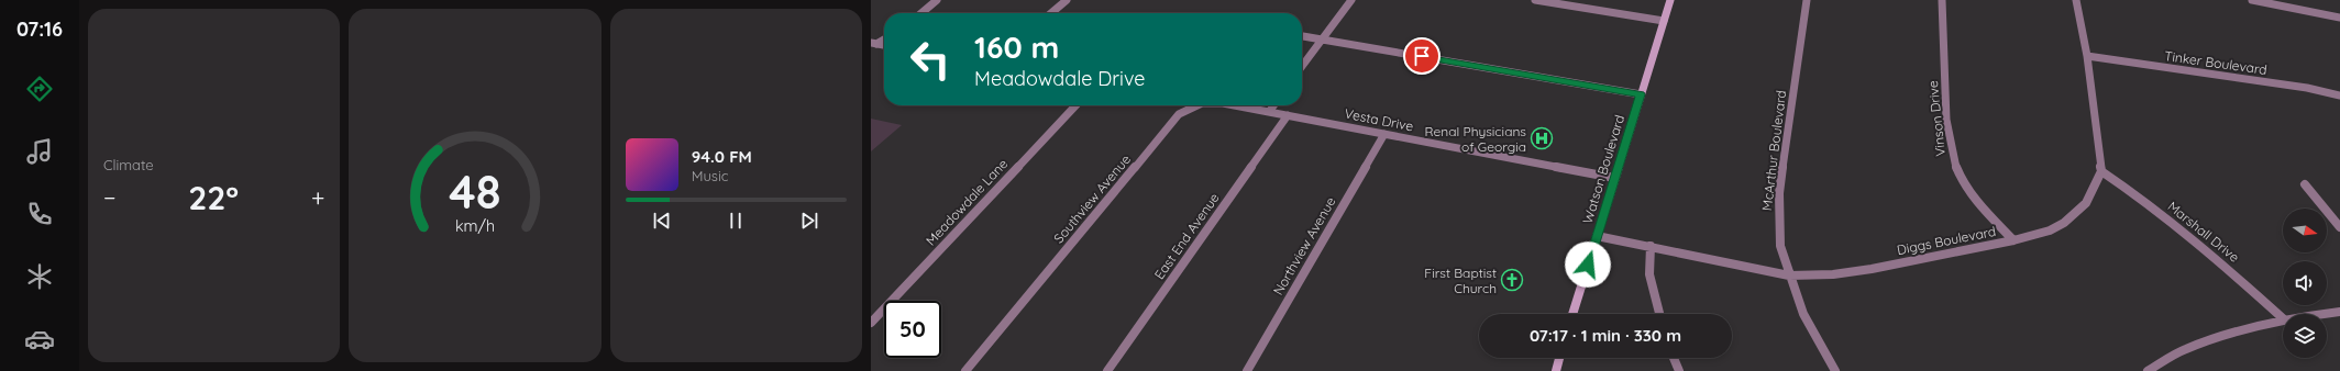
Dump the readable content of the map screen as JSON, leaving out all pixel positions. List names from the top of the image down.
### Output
{
  "streets": {
    "main road": ["Watson Boulevard"],
    "street": [
      "Tinker Boulevard",
      "Vinson Drive",
      "Vesta Drive",
      "McArthur Boulevard",
      "Southview Avenue",
      "Meadowdale Lane",
      "Marshall Drive",
      "East End Avenue",
      "Diggs Boulevard",
      "Northview Avenue"
    ]
  },
  "crossings": [
    ["Vinson Drive", "Diggs Boulevard"],
    ["Vesta Drive", "Watson Boulevard"],
    ["Vesta Drive", "Southview Avenue"],
    ["Vesta Drive", "East End Avenue"],
    ["Vesta Drive", "Northview Avenue"],
    ["McArthur Boulevard", "Diggs Boulevard"],
    ["Watson Boulevard", "Diggs Boulevard"],
    ["Marshall Drive", "Diggs Boulevard"]
  ],
  "places": {
    "hospital": ["Renal Physicians of Georgia"],
    "church": ["First Baptist Church"]
  },
  "north": "right",
  "page": {
    "tabs": "07:16",
    "tile": "Climate",
    "turn": ["160 m", "Meadowdale Drive"],
    "song": ["94.0 FM", "Music"],
    "heat": ["−", "22°", "+"],
    "limit": "50",
    "trip": "07:17 · 1 min · 330 m",
    "gauge": ["48", "km/h"]
  }
}
